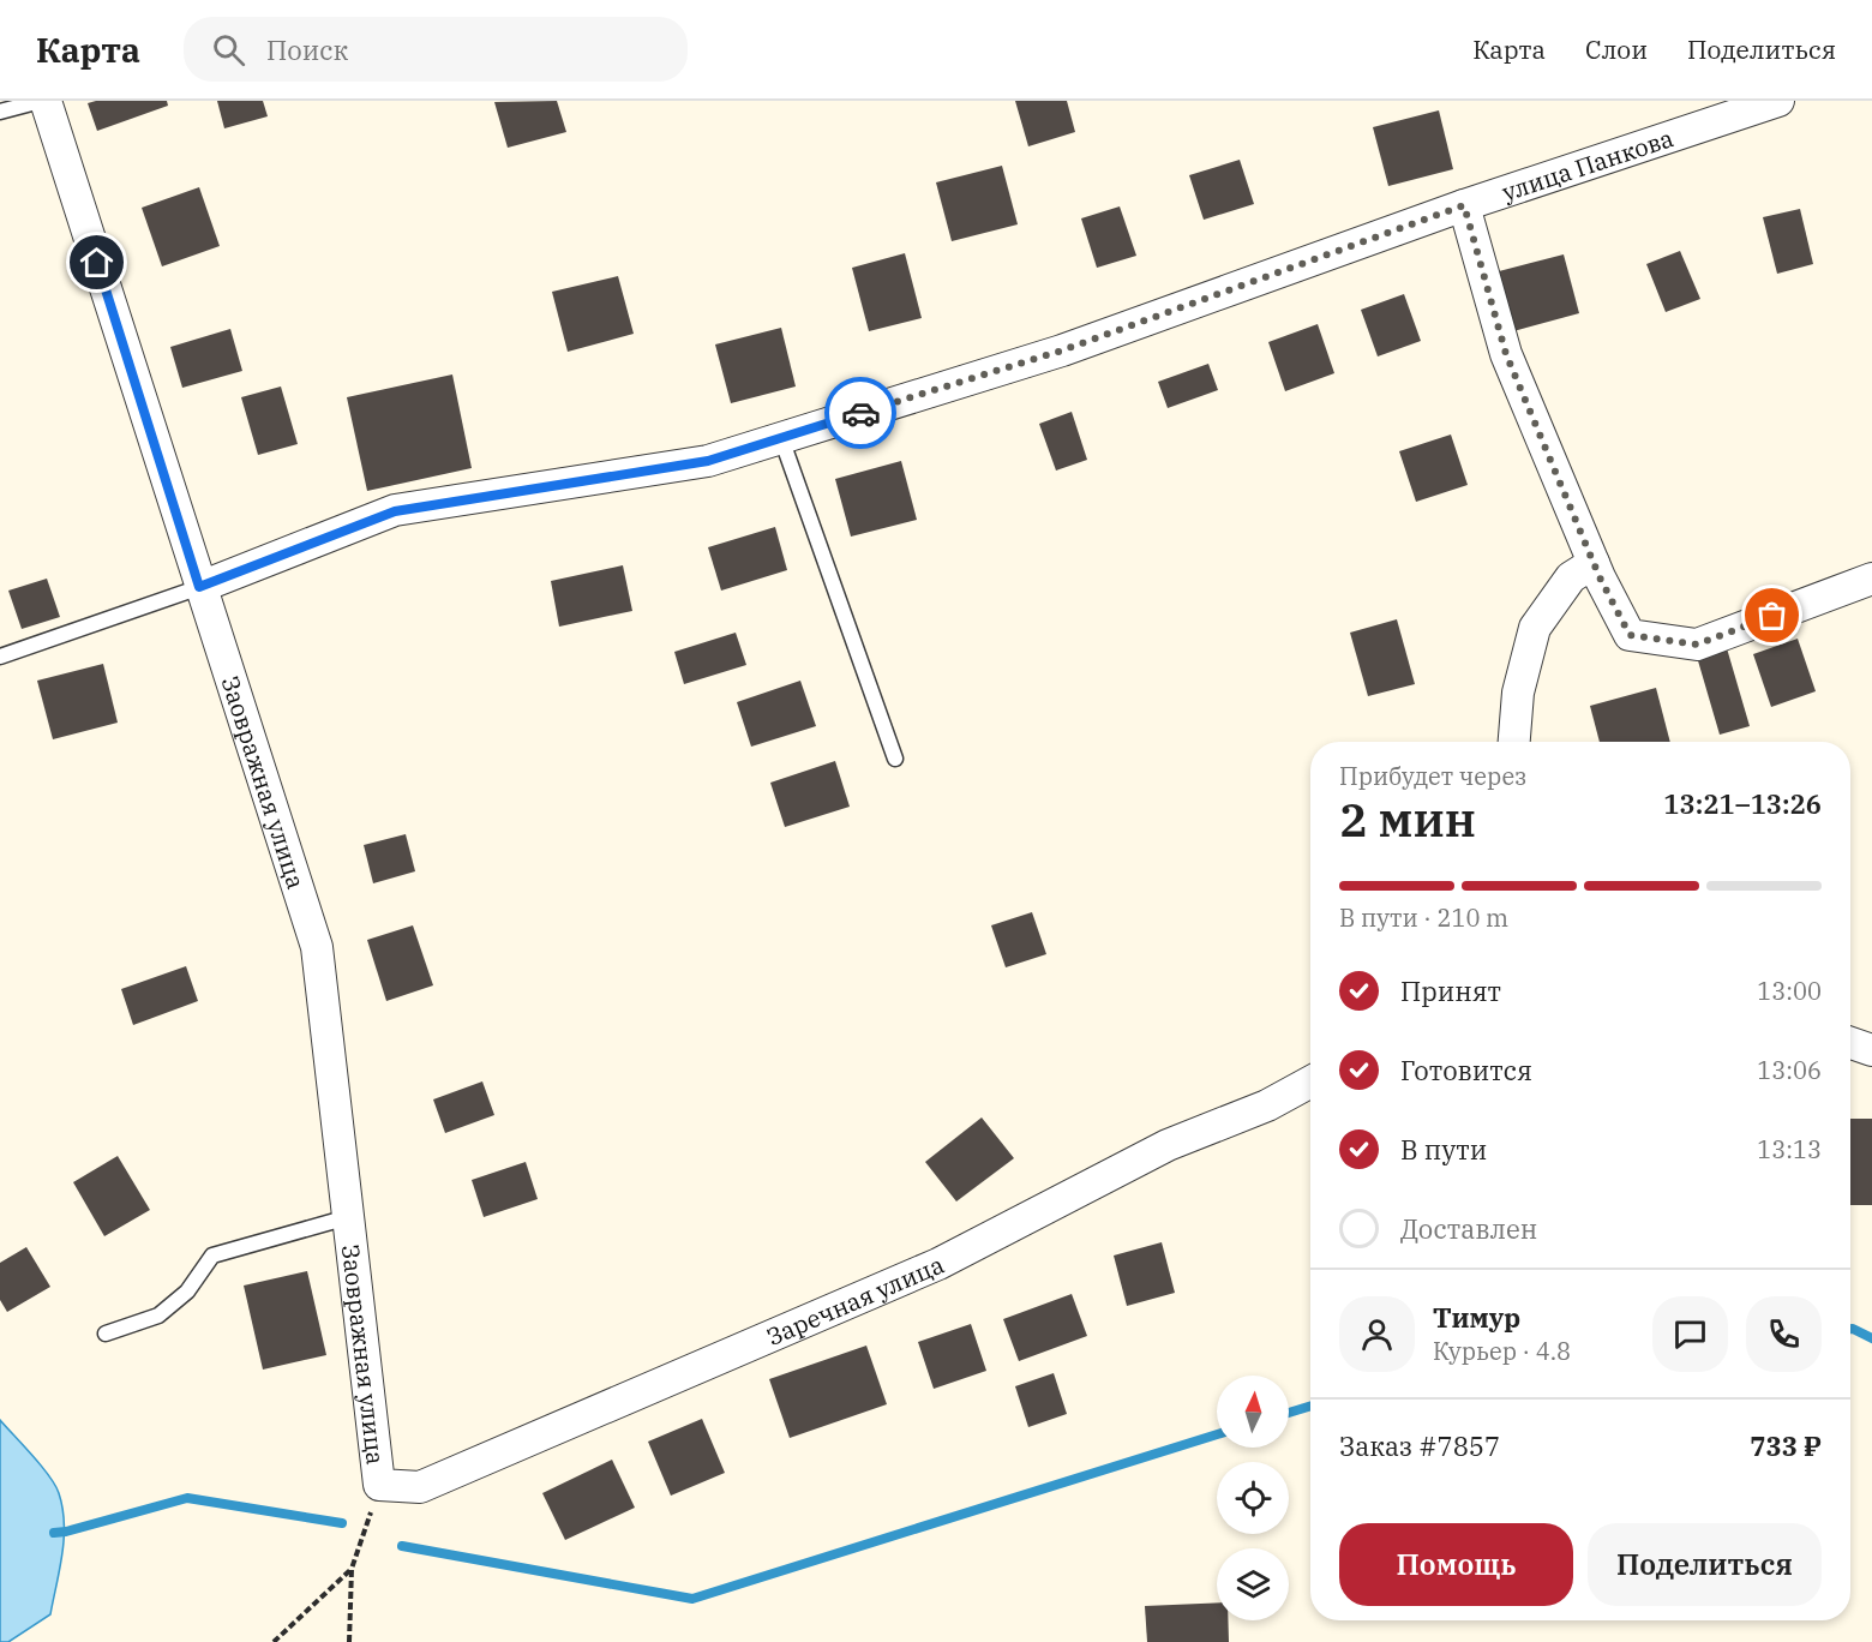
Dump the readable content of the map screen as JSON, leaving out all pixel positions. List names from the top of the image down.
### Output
{
  "streets": {
    "street": ["улица Панкова", "Заовражная улица", "Заречная улица"]
  },
  "crossings": [
    ["улица Панкова", "Заовражная улица"],
    ["Заовражная улица", "Заречная улица"]
  ],
  "north": "top",
  "page": {
    "header": "Карта",
    "search": "Поиск",
    "nav": ["Карта", "Слои", "Поделиться"],
    "heading": ["2 мин", "Прибудет через", "13:21–13:26"],
    "panel": [
      "Тимур",
      "Курьер · 4.8",
      "Заказ #7857",
      "733 ₽"
    ],
    "bar": "В пути · 210 m",
    "list": [
      ["Принят", "13:00"],
      ["Готовится", "13:06"],
      ["В пути", "13:13"],
      "Доставлен"
    ],
    "buttons": ["Помощь", "Поделиться"]
  }
}
